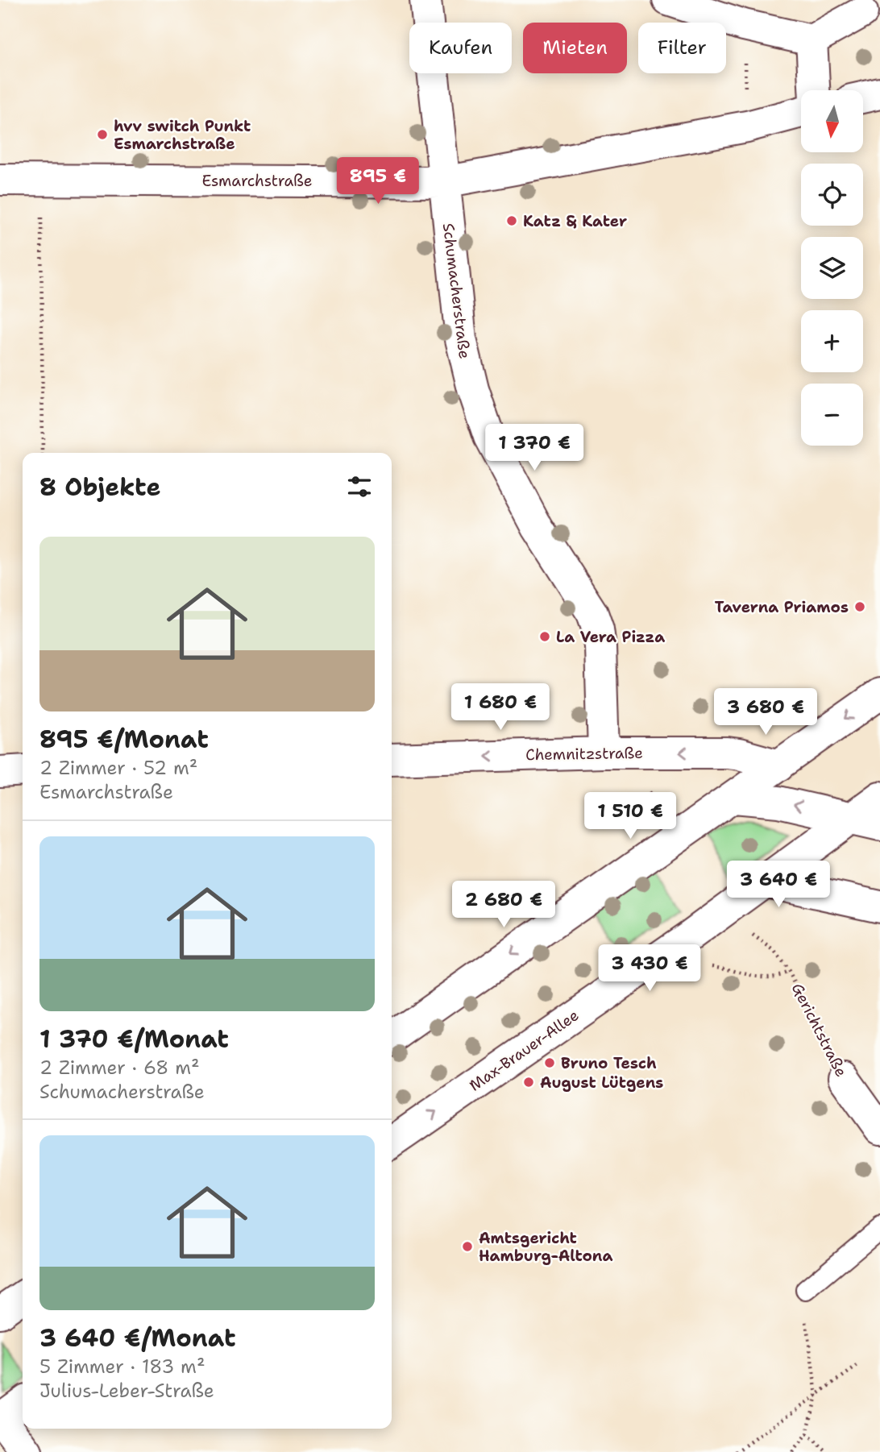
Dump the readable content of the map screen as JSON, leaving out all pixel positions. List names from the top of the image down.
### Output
{
  "streets": {
    "street": [
      "Esmarchstraße",
      "Schumacherstraße",
      "Chemnitzstraße",
      "Gerichtstraße",
      "Max-Brauer-Allee"
    ]
  },
  "crossings": [
    ["Esmarchstraße", "Schumacherstraße"],
    ["Schumacherstraße", "Chemnitzstraße"]
  ],
  "one_way": ["Chemnitzstraße"],
  "places": [
    "hvv switch Punkt Esmarchstraße",
    "Katz & Kater",
    "Taverna Priamos",
    "La Vera Pizza",
    "Bruno Tesch",
    "August Lütgens",
    "Amtsgericht Hamburg-Altona"
  ],
  "north": "bottom",
  "page": {
    "chip": ["Kaufen", "Mieten", "Filter"],
    "map_buttons": ["+", "−"],
    "price": [
      "895 €",
      "1 370 €",
      "1 680 €",
      "3 680 €",
      "1 510 €",
      "3 640 €",
      "2 680 €",
      "3 430 €"
    ],
    "heading": "8 Objekte",
    "list": [
      {
        "name": "895 €/Monat",
        "note": "2 Zimmer · 52 m² · Esmarchstraße"
      },
      {
        "name": "1 370 €/Monat",
        "note": "2 Zimmer · 68 m² · Schumacherstraße"
      },
      {
        "name": "3 640 €/Monat",
        "note": "5 Zimmer · 183 m² · Julius-Leber-Straße"
      }
    ]
  }
}
